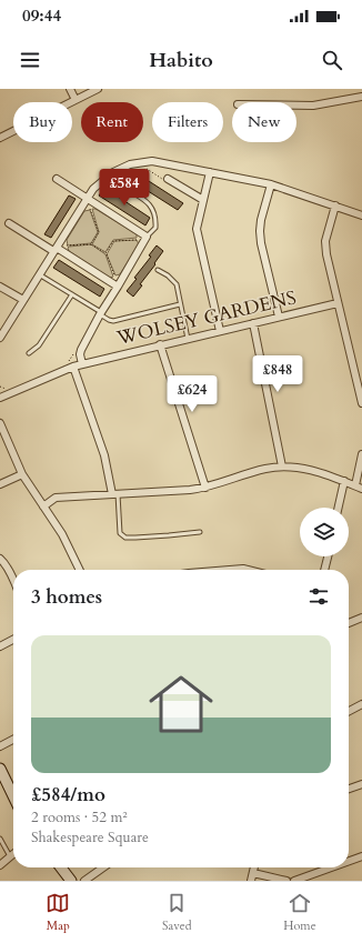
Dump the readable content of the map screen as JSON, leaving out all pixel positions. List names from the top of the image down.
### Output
{
  "streets": {
    "street": ["WOLSEY GARDENS"]
  },
  "page": {
    "status": "09:44",
    "header": "Habito",
    "chip": [
      "Buy",
      "Rent",
      "Filters",
      "New"
    ],
    "price": ["£584", "£848", "£624"],
    "heading": "3 homes",
    "list": [
      {
        "name": "£584/mo",
        "note": "2 rooms · 52 m² · Shakespeare Square"
      }
    ],
    "tabs": ["Map", "Saved", "Home"]
  }
}
